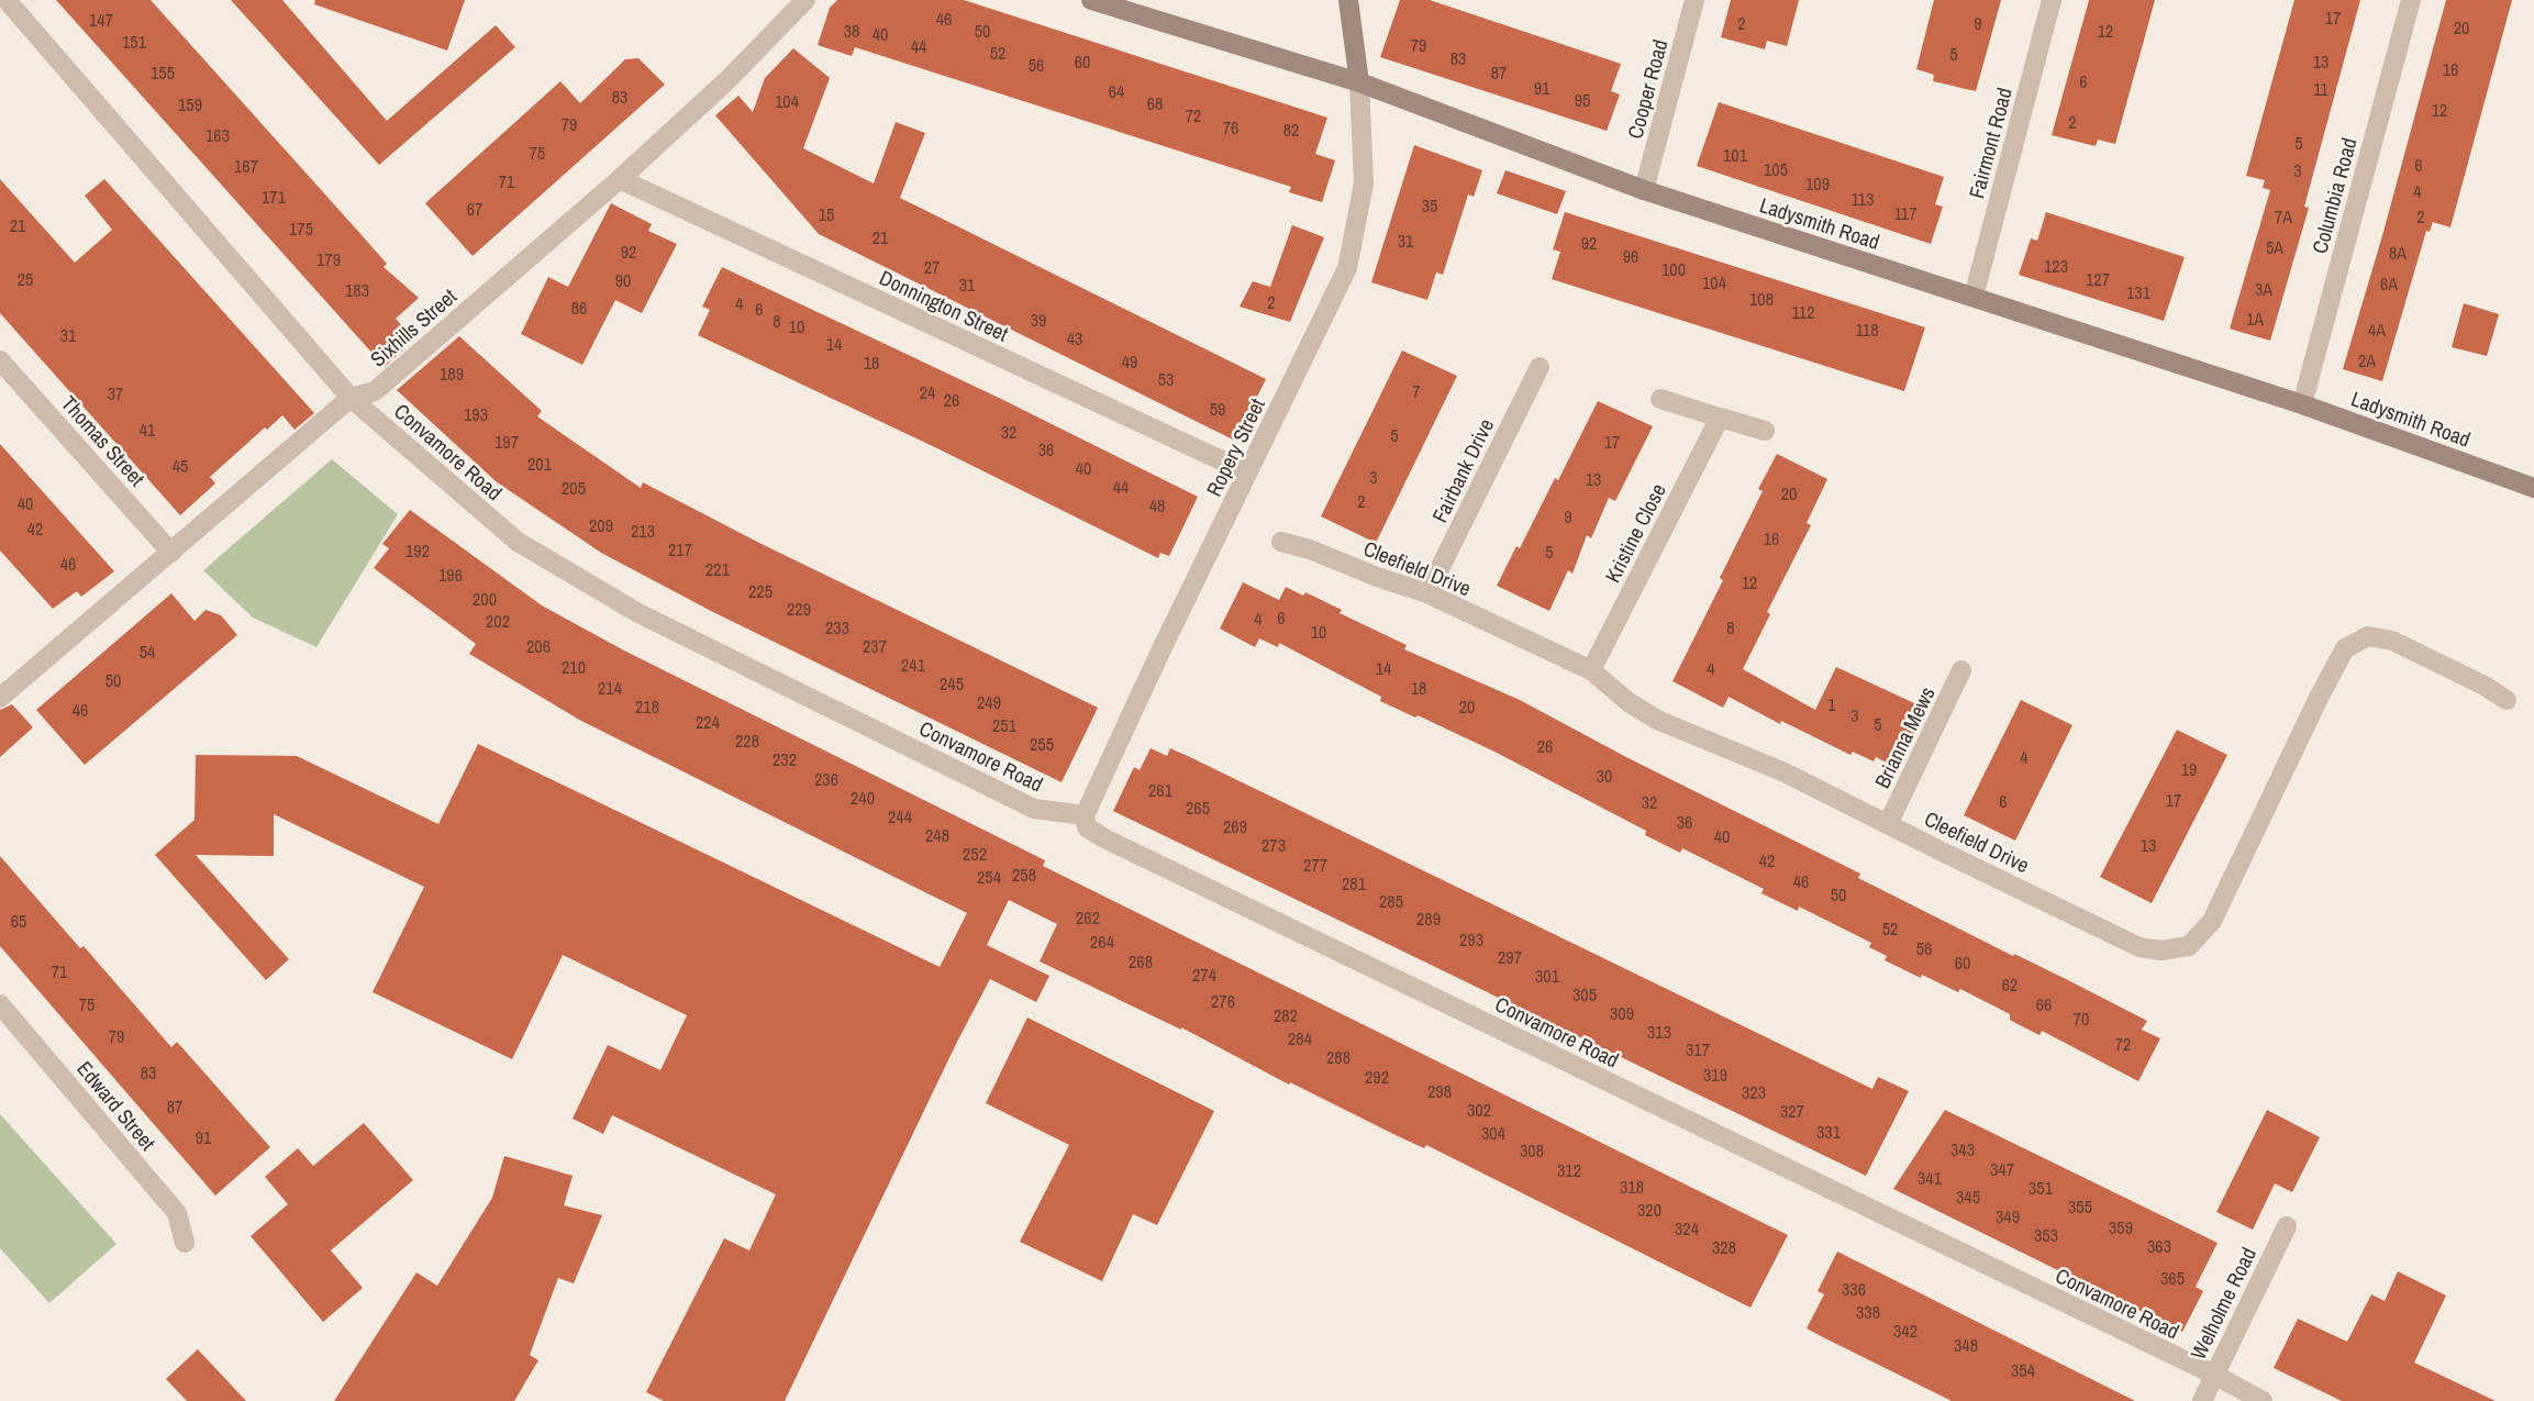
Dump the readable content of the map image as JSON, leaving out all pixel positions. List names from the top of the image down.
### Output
{
  "streets": {
    "street": [
      "Cooper Road",
      "Fairmont Road",
      "Columbia Road",
      "Ladysmith Road",
      "Donnington Street",
      "Sixhills Street",
      "Thomas Street",
      "Ropery Street",
      "Convamore Road",
      "Fairbank Drive",
      "Kristine Close",
      "Cleefield Drive",
      "Brianna Mews",
      "Edward Street",
      "Welholme Road"
    ]
  },
  "crossings": [
    ["Cooper Road", "Ladysmith Road"],
    ["Fairmont Road", "Ladysmith Road"],
    ["Columbia Road", "Ladysmith Road"],
    ["Ladysmith Road", "Ropery Street"],
    ["Donnington Street", "Sixhills Street"],
    ["Donnington Street", "Ropery Street"],
    ["Sixhills Street", "Thomas Street"],
    ["Sixhills Street", "Convamore Road"],
    ["Ropery Street", "Convamore Road"],
    ["Convamore Road", "Welholme Road"],
    ["Fairbank Drive", "Cleefield Drive"],
    ["Kristine Close", "Cleefield Drive"],
    ["Cleefield Drive", "Brianna Mews"]
  ],
  "house_numbers": [
    "17",
    "46",
    "147",
    "2",
    "9",
    "20",
    "38",
    "50",
    "12",
    "40",
    "151",
    "79",
    "44",
    "52",
    "5",
    "83",
    "60",
    "13",
    "56",
    "16",
    "155",
    "87",
    "6",
    "91",
    "11",
    "64",
    "83",
    "95",
    "104",
    "68",
    "159",
    "12",
    "72",
    "2",
    "79",
    "76",
    "82",
    "163",
    "5",
    "75",
    "101",
    "6",
    "167",
    "105",
    "3",
    "71",
    "109",
    "4",
    "171",
    "113",
    "35",
    "67",
    "117",
    "15",
    "7A",
    "2",
    "21",
    "175",
    "21",
    "31",
    "92",
    "5A",
    "92",
    "8A",
    "96",
    "179",
    "123",
    "27",
    "100",
    "25",
    "127",
    "90",
    "104",
    "6A",
    "31",
    "3A",
    "183",
    "131",
    "108",
    "2",
    "4",
    "86",
    "6",
    "112",
    "1A",
    "39",
    "8",
    "10",
    "118",
    "4A",
    "31",
    "43",
    "14",
    "2A",
    "49",
    "18",
    "189",
    "53",
    "7",
    "24",
    "37",
    "26",
    "59",
    "193",
    "41",
    "32",
    "5",
    "197",
    "17",
    "36",
    "201",
    "45",
    "40",
    "3",
    "13",
    "44",
    "205",
    "20",
    "2",
    "40",
    "48",
    "9",
    "209",
    "42",
    "213",
    "16",
    "217",
    "192",
    "5",
    "46",
    "221",
    "196",
    "12",
    "225",
    "200",
    "229",
    "6",
    "4",
    "202",
    "233",
    "8",
    "10",
    "206",
    "237",
    "54",
    "241",
    "210",
    "14",
    "4",
    "50",
    "245",
    "214",
    "18",
    "249",
    "1",
    "218",
    "20",
    "46",
    "3",
    "224",
    "5",
    "251",
    "228",
    "255",
    "26",
    "4",
    "232",
    "19",
    "30",
    "236",
    "261",
    "240",
    "17",
    "6",
    "32",
    "265",
    "244",
    "36",
    "269",
    "248",
    "40",
    "273",
    "13",
    "252",
    "42",
    "277",
    "258",
    "254",
    "46",
    "281",
    "50",
    "285",
    "262",
    "289",
    "65",
    "52",
    "293",
    "264",
    "56",
    "297",
    "268",
    "60",
    "71",
    "274",
    "301",
    "62",
    "305",
    "276",
    "75",
    "66",
    "309",
    "282",
    "70",
    "313",
    "79",
    "284",
    "72",
    "317",
    "288",
    "83",
    "319",
    "292",
    "298",
    "323",
    "87",
    "302",
    "327",
    "331",
    "304",
    "91",
    "343",
    "308",
    "347",
    "312",
    "341",
    "318",
    "351",
    "345",
    "355",
    "320",
    "349",
    "359",
    "324",
    "353",
    "363",
    "328",
    "365",
    "336",
    "338",
    "342",
    "348",
    "354"
  ]
}
